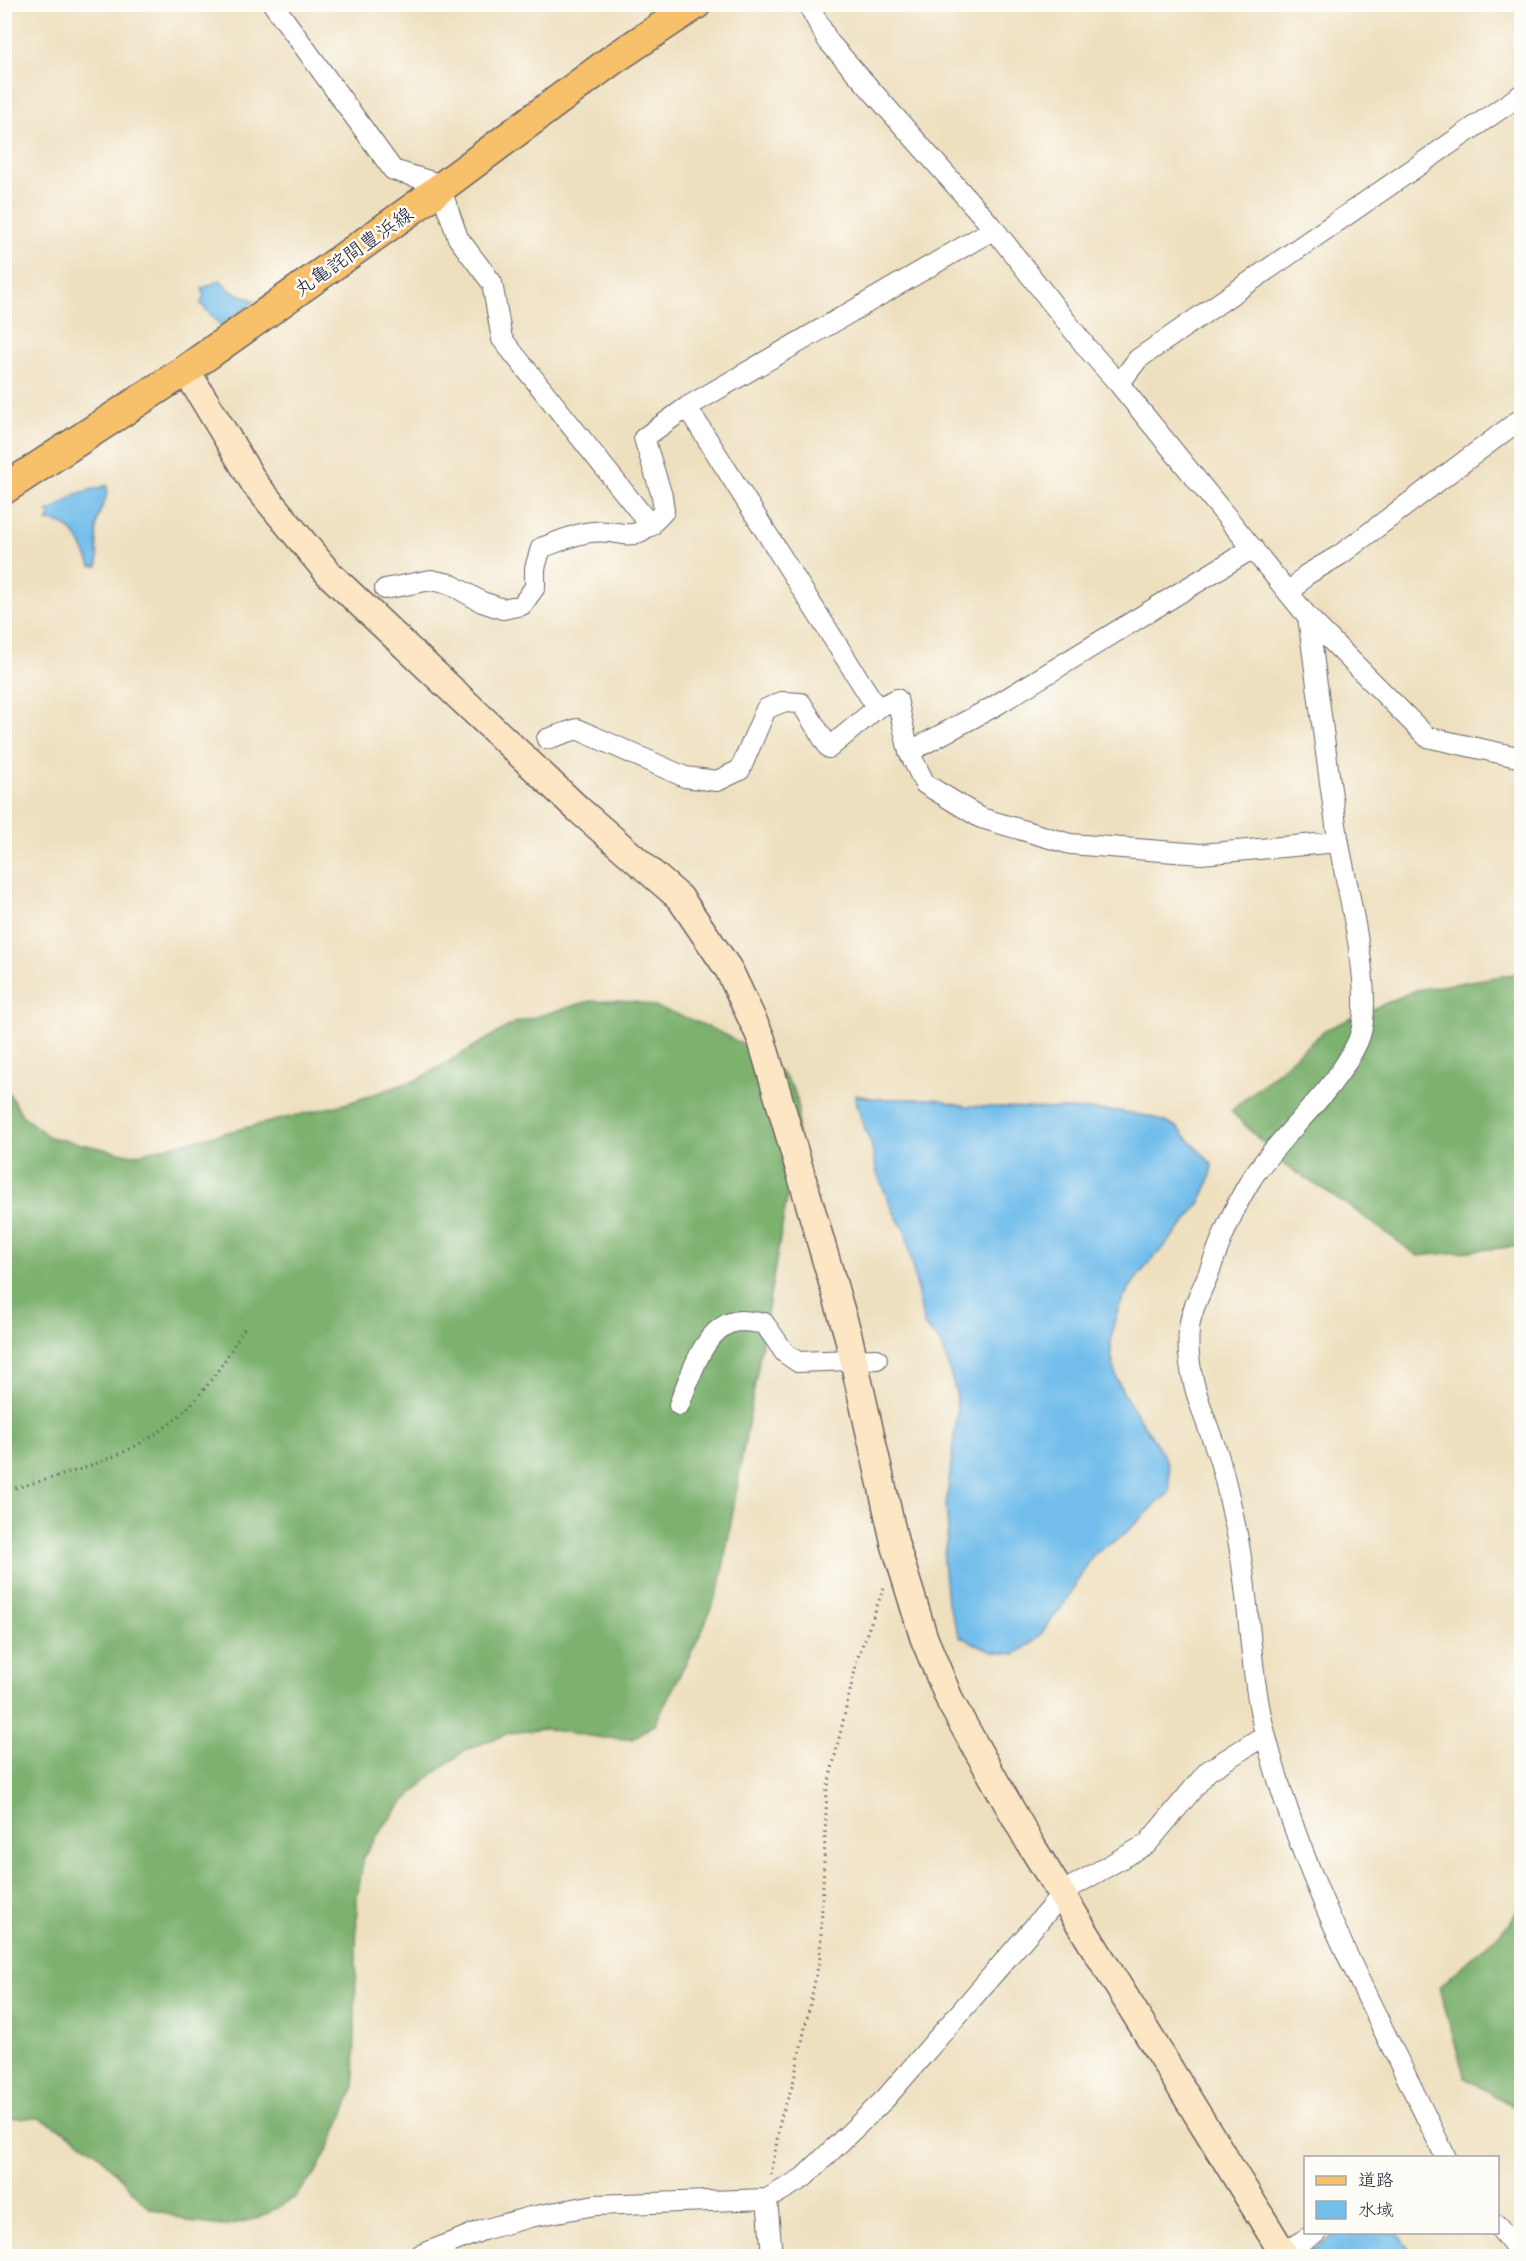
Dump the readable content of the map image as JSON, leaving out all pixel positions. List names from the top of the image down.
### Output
{
  "streets": {
    "main road": ["丸亀詫間豊浜線"]
  },
  "legend": ["道路", "水域"]
}
